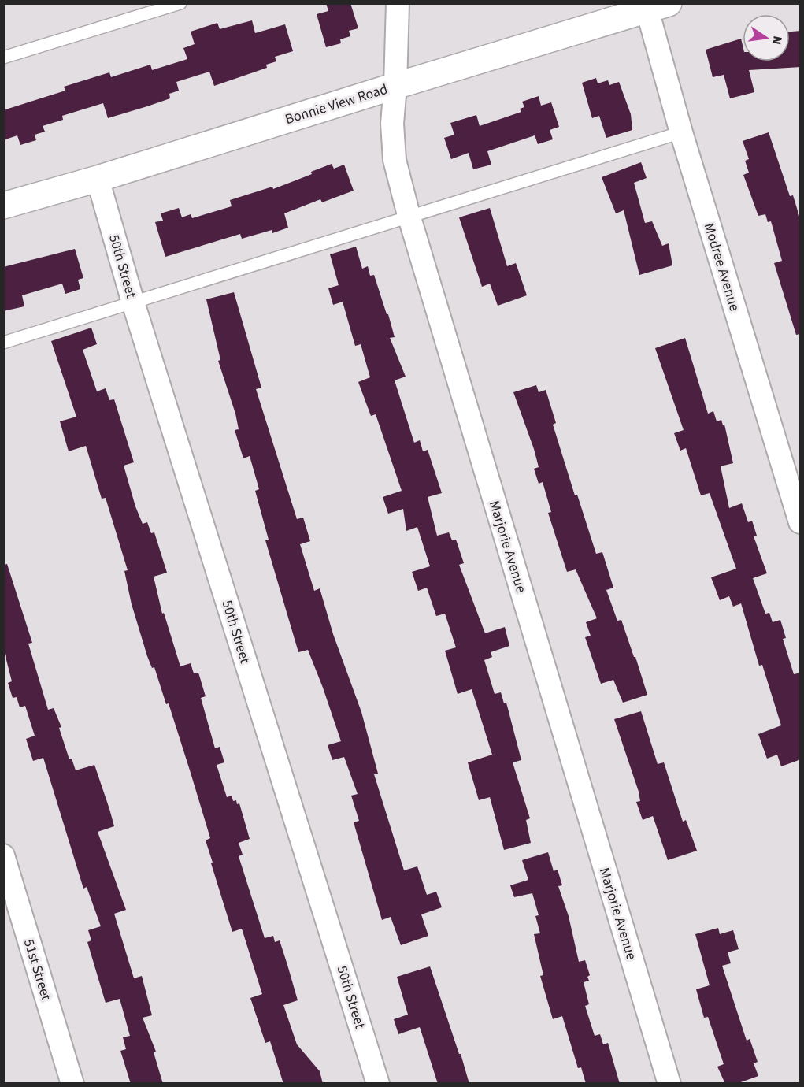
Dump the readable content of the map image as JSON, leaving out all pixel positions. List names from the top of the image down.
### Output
{
  "streets": {
    "street": [
      "Bonnie View Road",
      "50th Street",
      "Modree Avenue",
      "Marjorie Avenue",
      "51st Street"
    ]
  },
  "crossings": [
    ["Bonnie View Road", "50th Street"],
    ["Bonnie View Road", "Modree Avenue"],
    ["Bonnie View Road", "Marjorie Avenue"]
  ],
  "north": "right"
}
